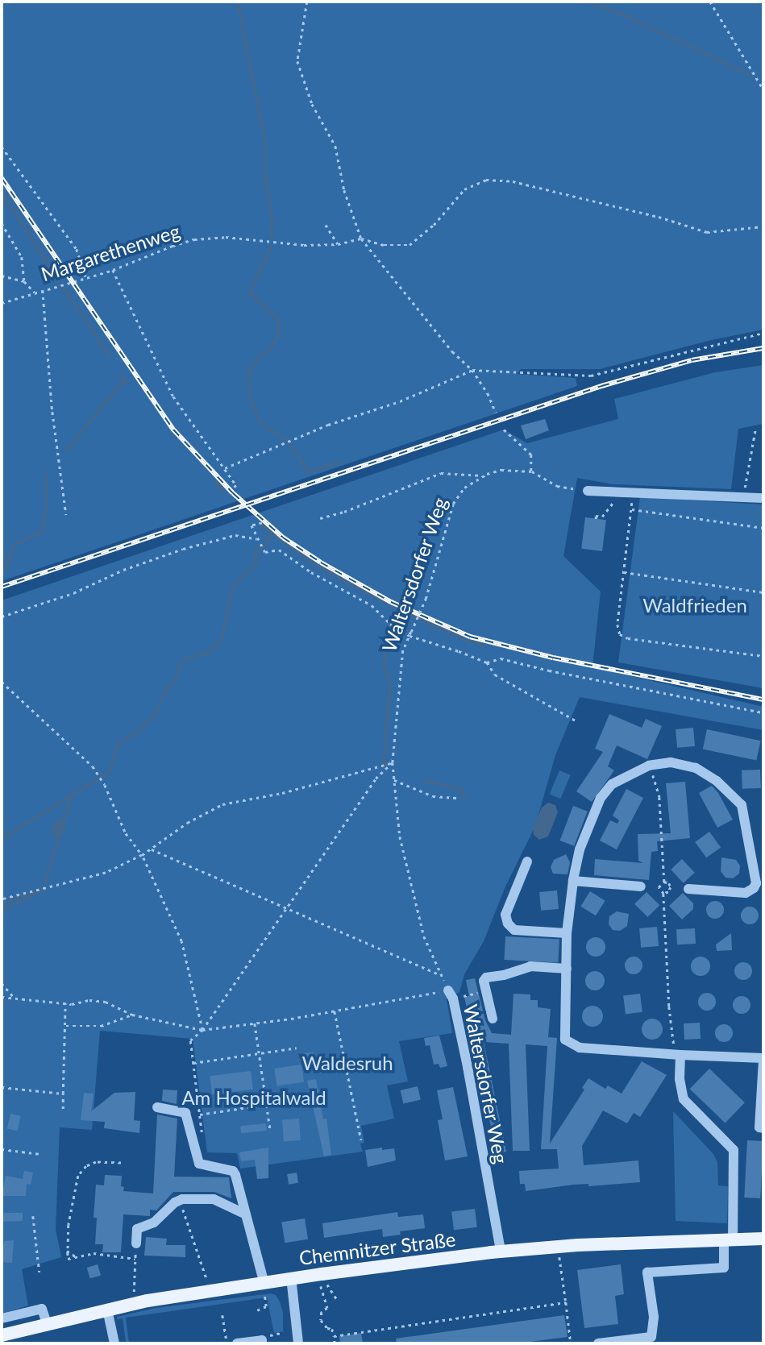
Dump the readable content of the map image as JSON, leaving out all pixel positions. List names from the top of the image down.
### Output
{
  "streets": {
    "main road": ["Chemnitzer Straße"],
    "street": ["Waltersdorfer Weg"],
    "path": ["Margarethenweg"]
  },
  "crossings": [
    ["Waltersdorfer Weg", "Chemnitzer Straße"]
  ],
  "parks": ["Waldfrieden", "Waldesruh", "Am Hospitalwald"]
}
